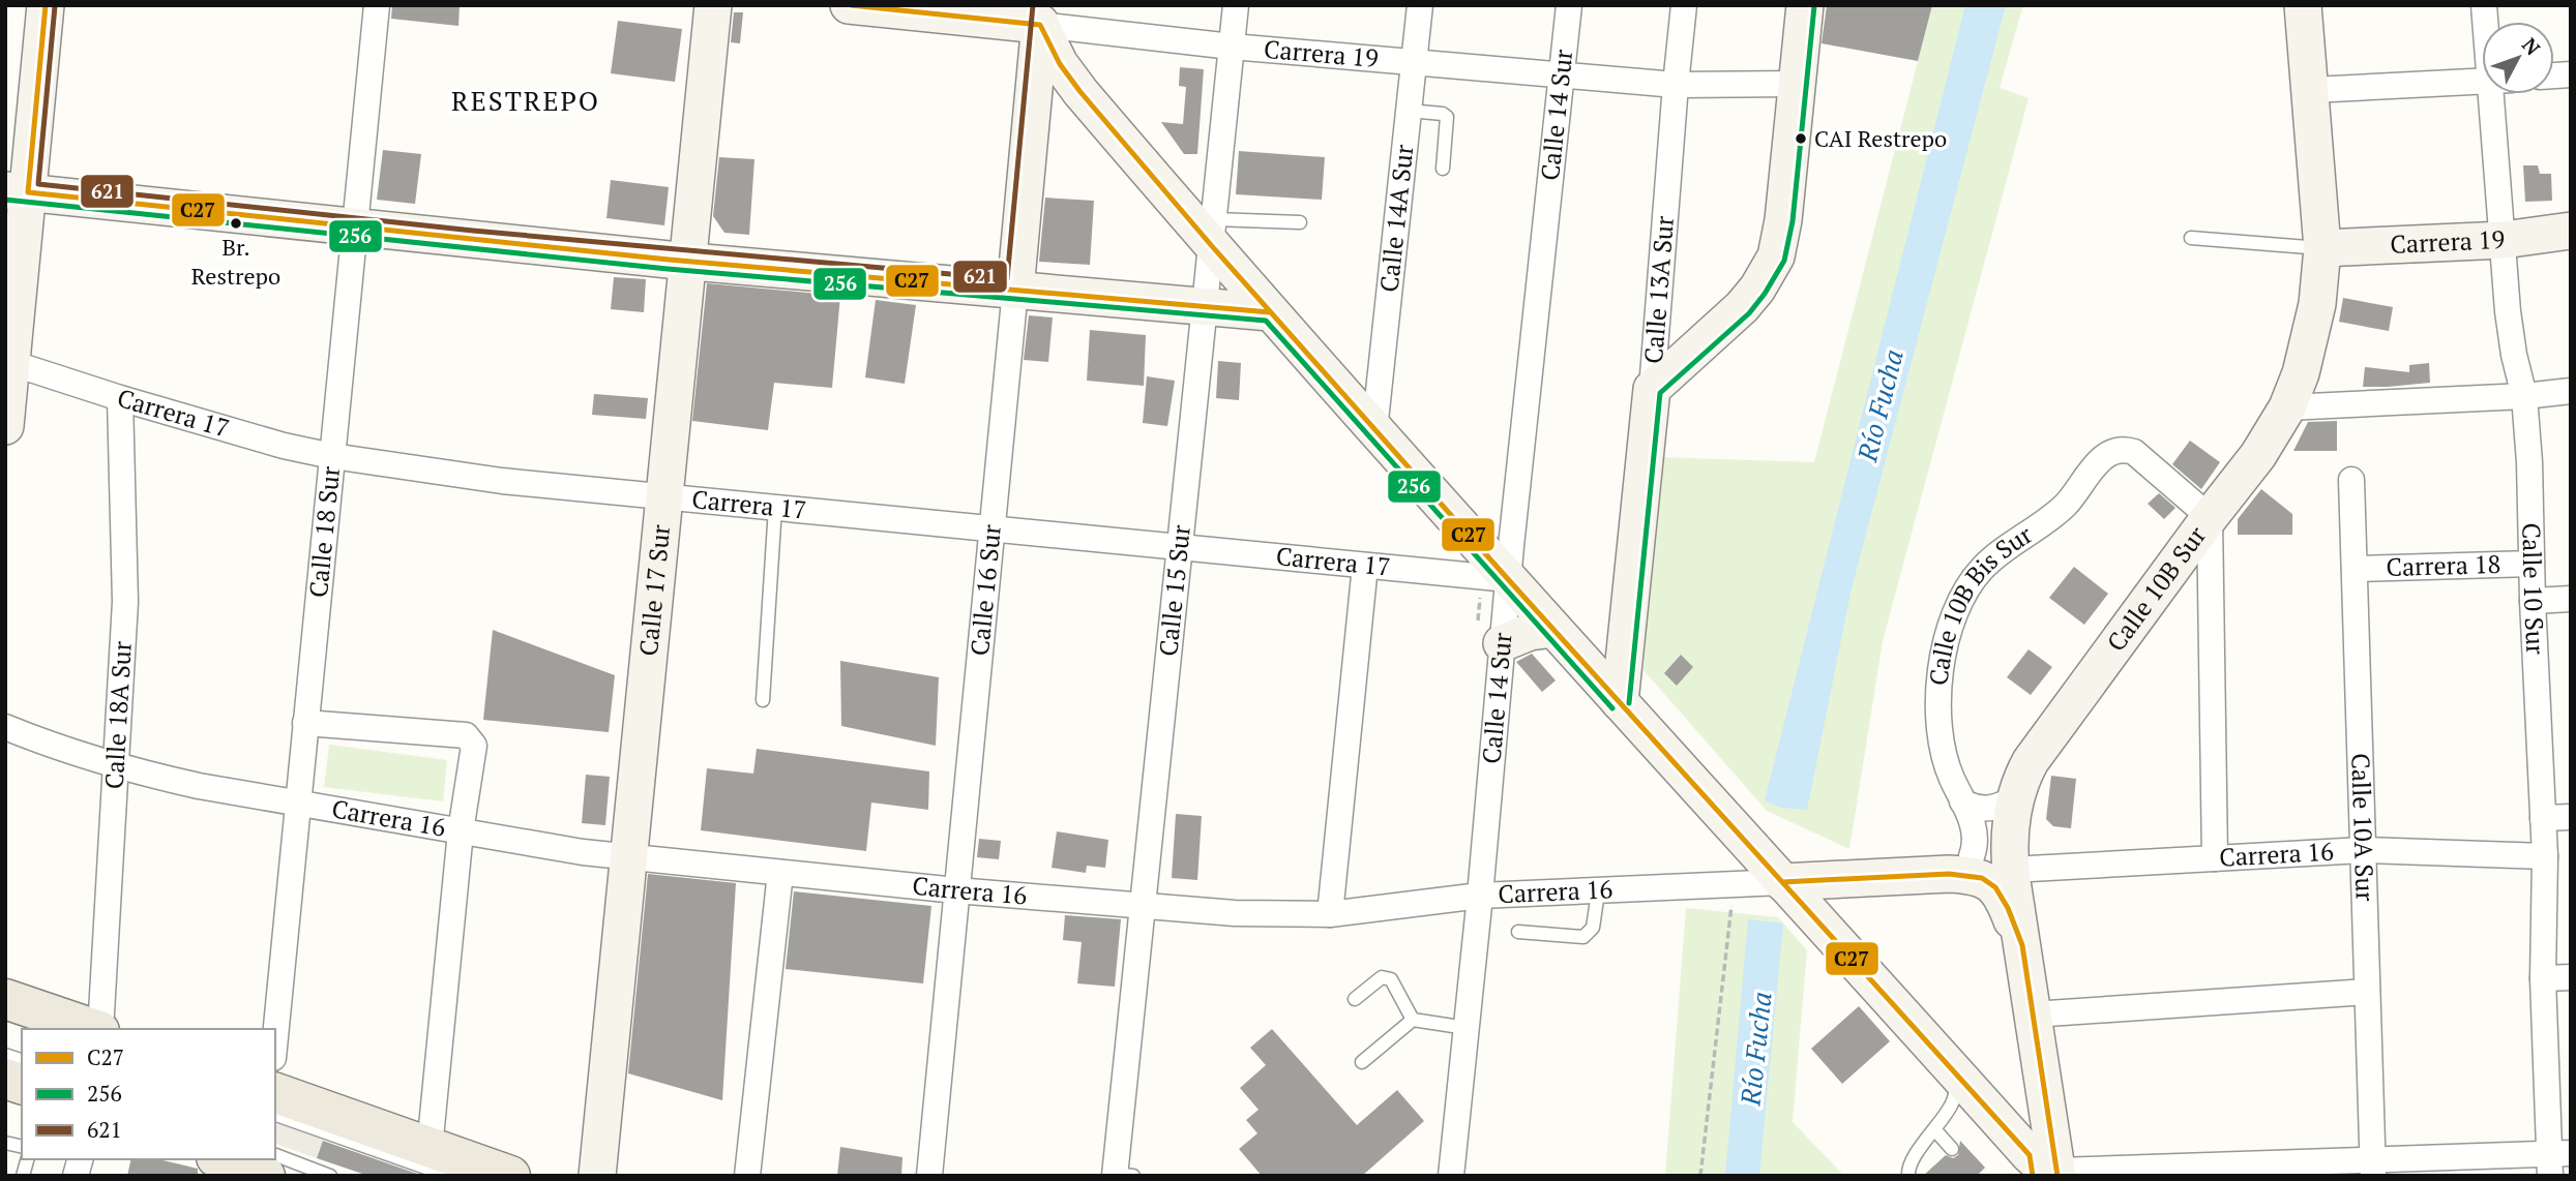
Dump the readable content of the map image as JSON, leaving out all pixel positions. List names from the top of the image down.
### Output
{
  "streets": {
    "main road": [
      "Carrera 19",
      "Calle 13A Sur",
      "Calle 10B Sur",
      "Calle 17 Sur",
      "Calle 16 Sur",
      "Carrera 16"
    ],
    "street": [
      "Calle 14 Sur",
      "Calle 14A Sur",
      "Carrera 17",
      "Calle 18 Sur",
      "Carrera 18",
      "Calle 10 Sur",
      "Calle 15 Sur",
      "Calle 10B Bis Sur",
      "Calle 18A Sur",
      "Calle 10A Sur"
    ]
  },
  "crossings": [
    ["Carrera 19", "Calle 14 Sur"],
    ["Carrera 19", "Calle 14A Sur"],
    ["Carrera 19", "Calle 13A Sur"],
    ["Carrera 19", "Calle 10B Sur"],
    ["Carrera 19", "Calle 10 Sur"],
    ["Carrera 19", "Calle 16 Sur"],
    ["Carrera 19", "Calle 15 Sur"],
    ["Calle 14 Sur", "Carrera 17"],
    ["Calle 14 Sur", "Carrera 16"],
    ["Carrera 17", "Calle 18 Sur"],
    ["Carrera 17", "Calle 17 Sur"],
    ["Carrera 17", "Calle 16 Sur"],
    ["Carrera 17", "Calle 15 Sur"],
    ["Carrera 17", "Calle 18A Sur"],
    ["Calle 18 Sur", "Carrera 16"],
    ["Carrera 18", "Calle 10 Sur"],
    ["Carrera 18", "Calle 10A Sur"],
    ["Calle 10B Sur", "Calle 10B Bis Sur"],
    ["Calle 10B Sur", "Carrera 16"],
    ["Calle 10 Sur", "Carrera 16"],
    ["Calle 17 Sur", "Carrera 16"],
    ["Calle 16 Sur", "Carrera 16"],
    ["Calle 15 Sur", "Carrera 16"],
    ["Calle 10B Bis Sur", "Carrera 16"],
    ["Calle 18A Sur", "Carrera 16"],
    ["Carrera 16", "Calle 10A Sur"]
  ],
  "districts": ["RESTREPO"],
  "water": ["Río Fucha"],
  "places": ["CAI Restrepo", "Br. Restrepo"],
  "lines": ["transit line C27", "transit line 621", "transit line 256"],
  "legend": ["C27", "256", "621"],
  "north": "top right"
}
